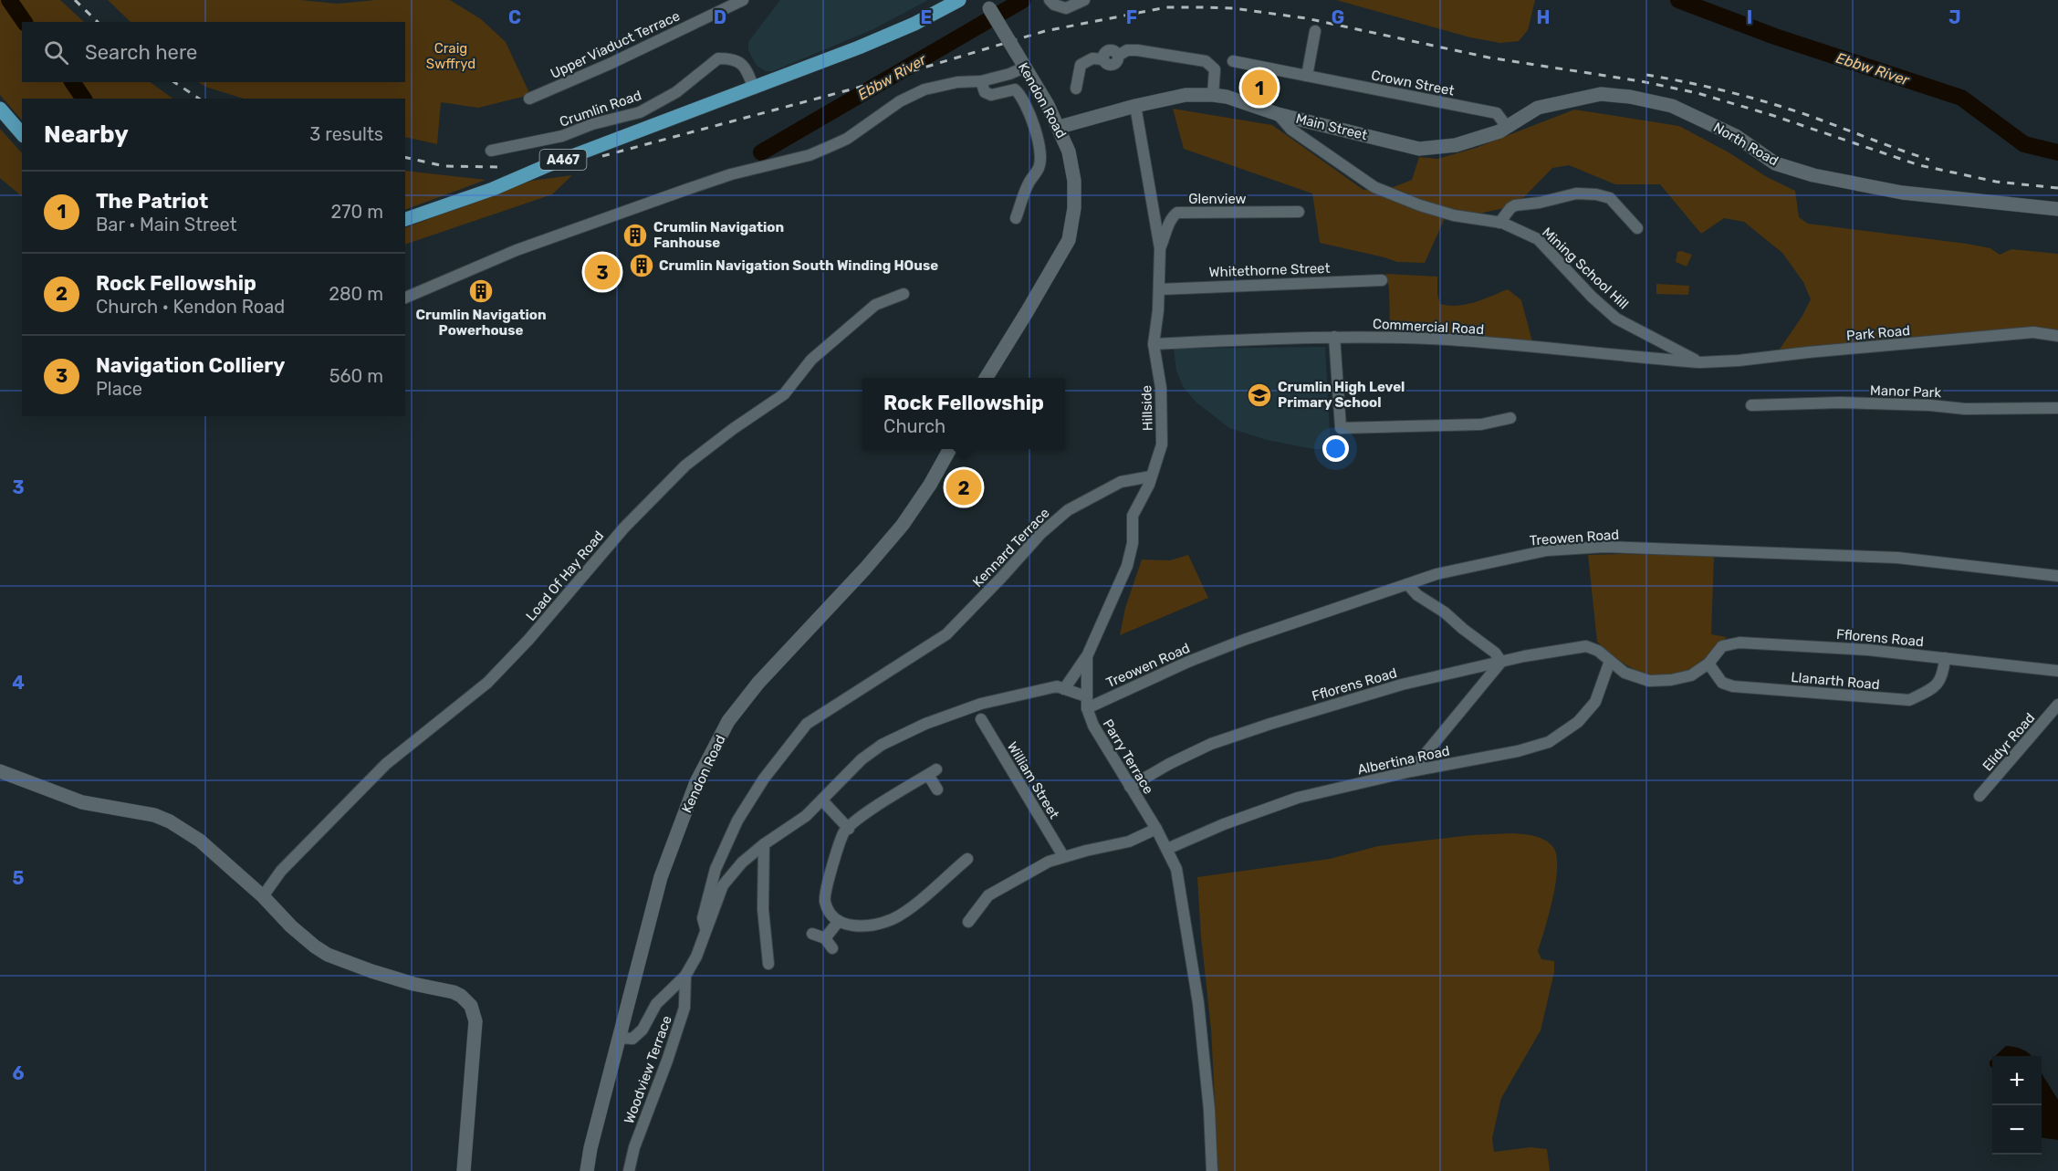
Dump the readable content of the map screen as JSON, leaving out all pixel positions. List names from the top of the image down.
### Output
{
  "streets": {
    "main road": ["A467"],
    "street": [
      "Upper Viaduct Terrace",
      "Crown Street",
      "Kendon Road",
      "Crumlin Road",
      "Main Street",
      "North Road",
      "Glenview",
      "Mining School Hill",
      "Whitethorne Street",
      "Commercial Road",
      "Park Road",
      "Manor Park",
      "Hillside",
      "Treowen Road",
      "Kennard Terrace",
      "Load Of Hay Road",
      "Fflorens Road",
      "Llanarth Road",
      "Elidyr Road",
      "Parry Terrace",
      "Albertina Road",
      "William Street",
      "Woodview Terrace"
    ]
  },
  "crossings": [
    ["Crown Street", "Main Street"],
    ["Crown Street", "North Road"],
    ["Kendon Road", "Main Street"],
    ["Crumlin Road", "A467"],
    ["Main Street", "North Road"],
    ["Main Street", "Mining School Hill"],
    ["Main Street", "Hillside"],
    ["Glenview", "Hillside"],
    ["Mining School Hill", "Commercial Road"],
    ["Mining School Hill", "Park Road"],
    ["Whitethorne Street", "Hillside"],
    ["Commercial Road", "Park Road"],
    ["Commercial Road", "Hillside"],
    ["Hillside", "Kennard Terrace"],
    ["Hillside", "Parry Terrace"],
    ["Treowen Road", "Parry Terrace"],
    ["Fflorens Road", "Llanarth Road"],
    ["Fflorens Road", "Parry Terrace"],
    ["Fflorens Road", "Albertina Road"],
    ["Parry Terrace", "Albertina Road"]
  ],
  "water": ["Ebbw River"],
  "parks": ["Craig Swffryd"],
  "places": {
    "building": ["Crumlin Navigation Fanhouse", "Crumlin Navigation South Winding HOuse", "Crumlin Navigation Powerhouse"],
    "school or university": ["Crumlin High Level Primary School"]
  },
  "page": {
    "search": "Search here",
    "pins": ["1", "3", "2"],
    "heading": ["Nearby", "3 results"],
    "list": [
      {
        "mark": "1",
        "name": "The Patriot",
        "note": "Bar · Main Street",
        "value": "270 m"
      },
      {
        "mark": "2",
        "name": "Rock Fellowship",
        "note": "Church · Kendon Road",
        "value": "280 m"
      },
      {
        "mark": "3",
        "name": "Navigation Colliery",
        "note": "Place",
        "value": "560 m"
      }
    ],
    "popup": ["Rock Fellowship", "Church"],
    "map_buttons": ["+", "−"]
  },
  "grid": {
    "columns": [
      "C",
      "D",
      "E",
      "F",
      "G",
      "H",
      "I",
      "J"
    ],
    "rows": [
      "3",
      "4",
      "5",
      "6"
    ]
  }
}
